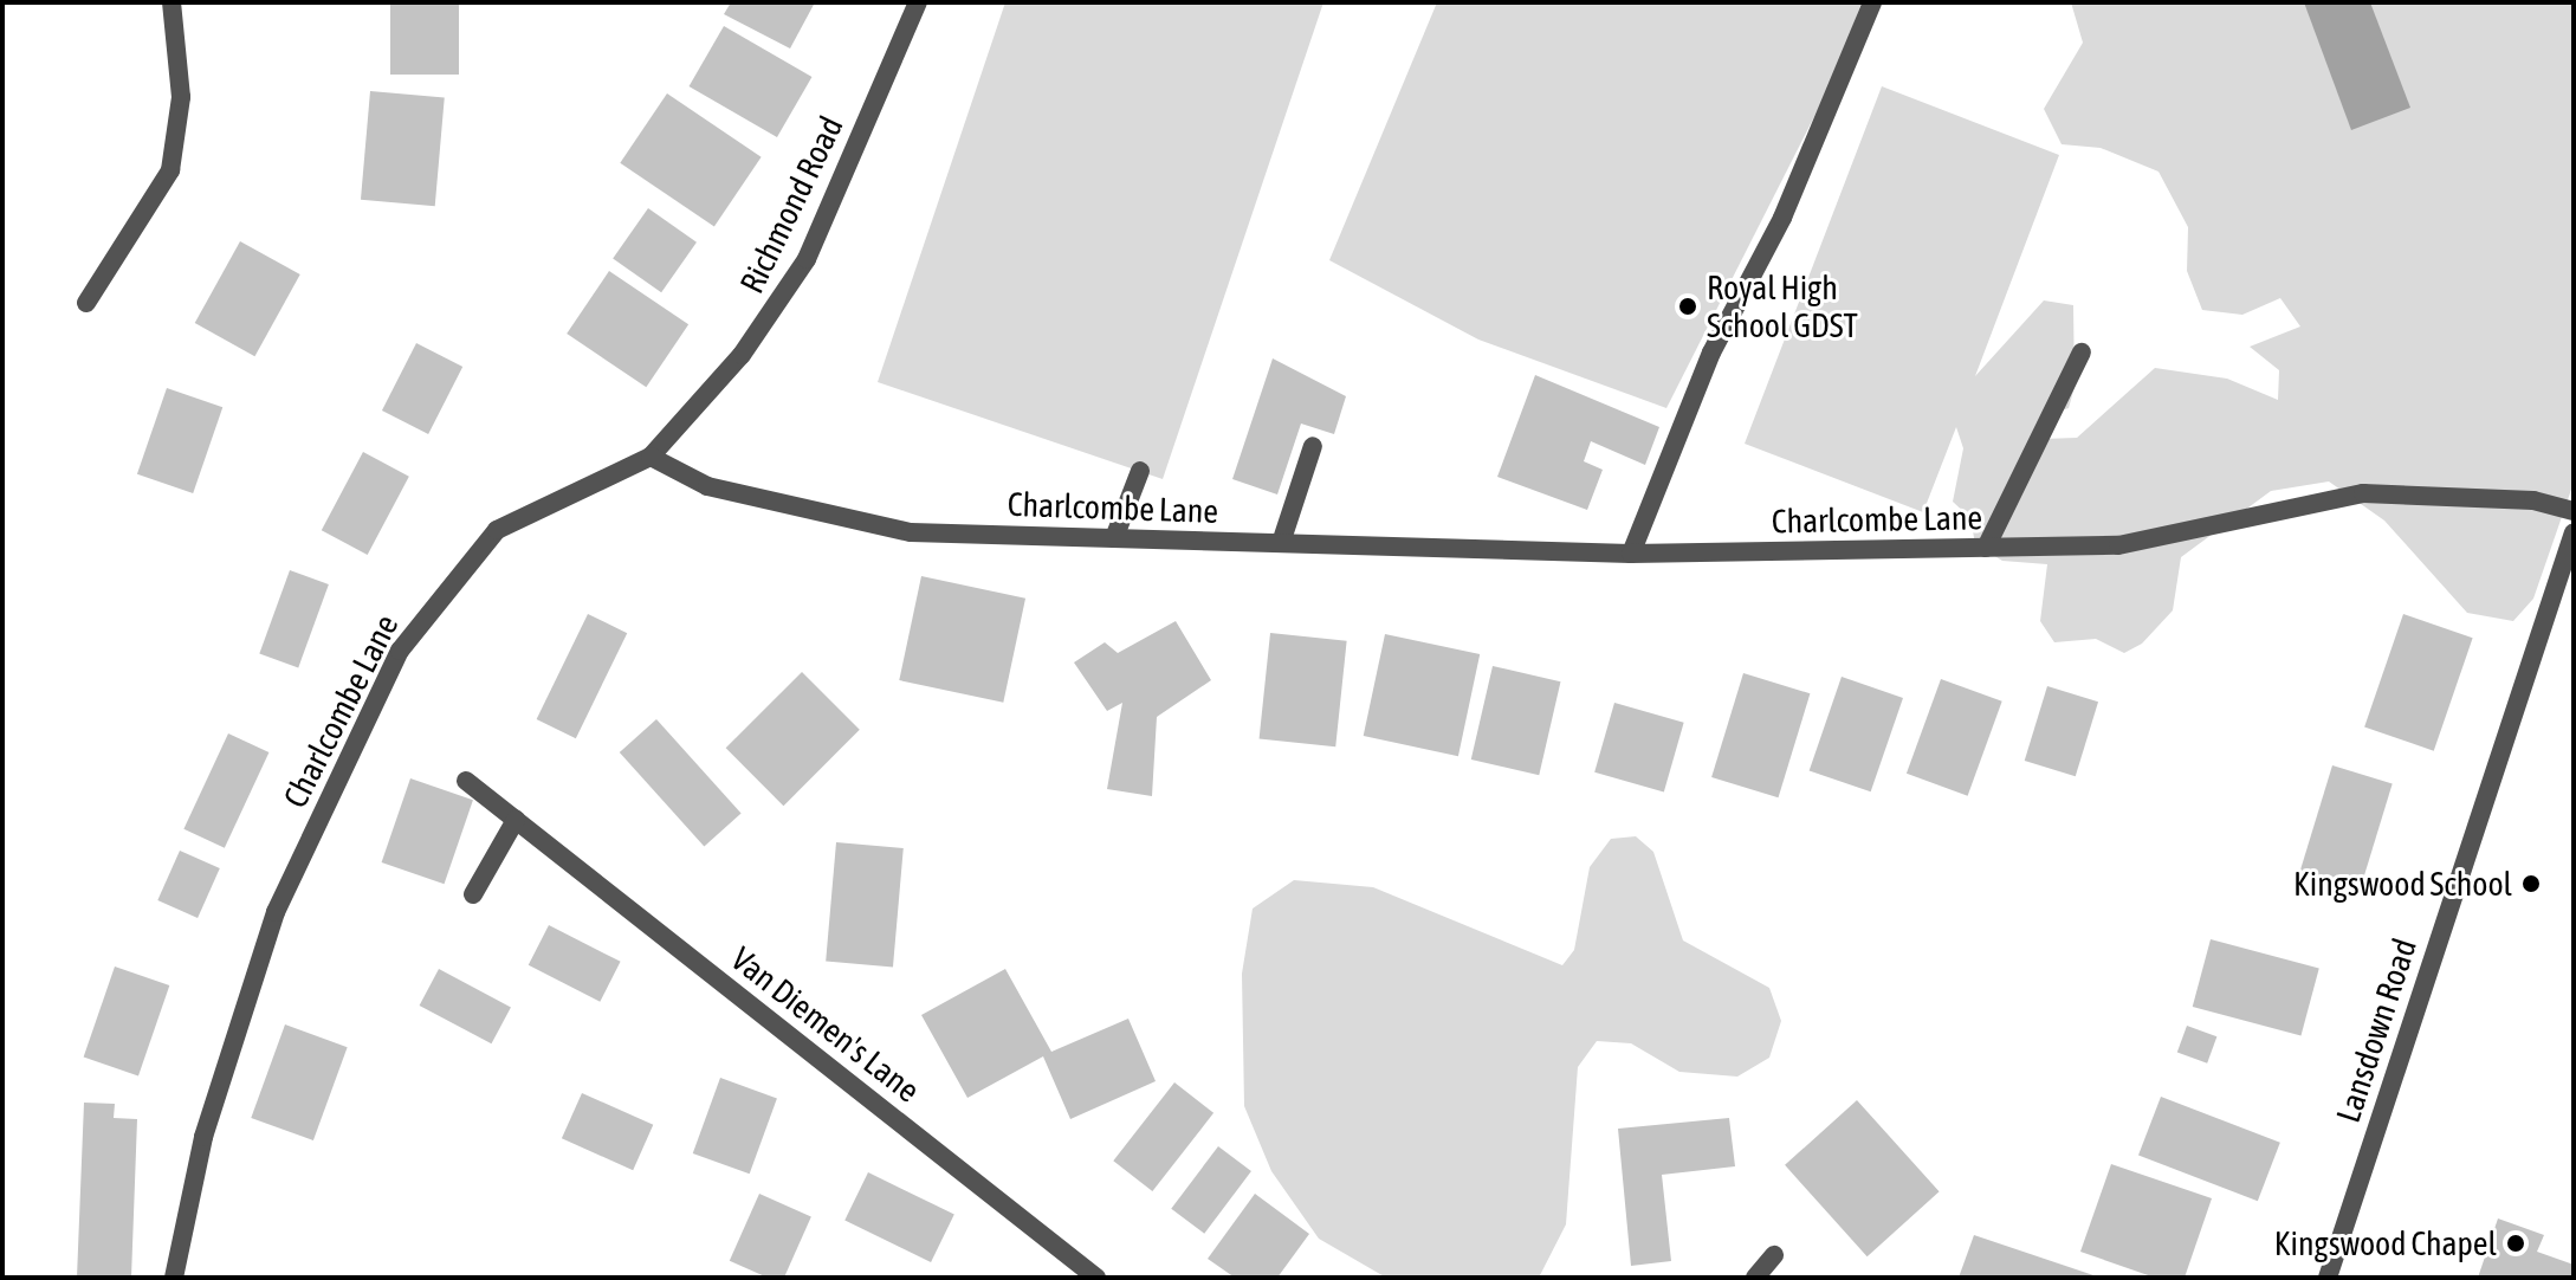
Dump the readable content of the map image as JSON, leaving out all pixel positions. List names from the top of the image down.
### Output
{
  "streets": {
    "street": [
      "Richmond Road",
      "Charlcombe Lane",
      "Van Diemen's Lane",
      "Lansdown Road"
    ]
  },
  "crossings": [
    ["Richmond Road", "Charlcombe Lane"]
  ],
  "places": ["Royal High School GDST", "Kingswood School", "Kingswood Chapel"]
}
